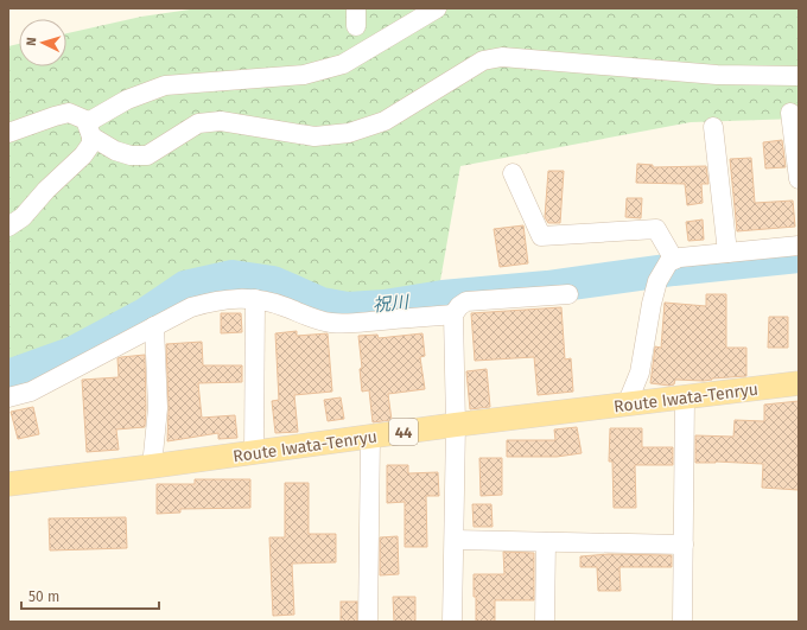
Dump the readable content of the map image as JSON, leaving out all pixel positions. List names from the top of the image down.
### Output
{
  "streets": {
    "main road": ["Route Iwata-Tenryu", "44"]
  },
  "water": ["祝川"],
  "scale_bar": "50 m",
  "north": "left"
}
